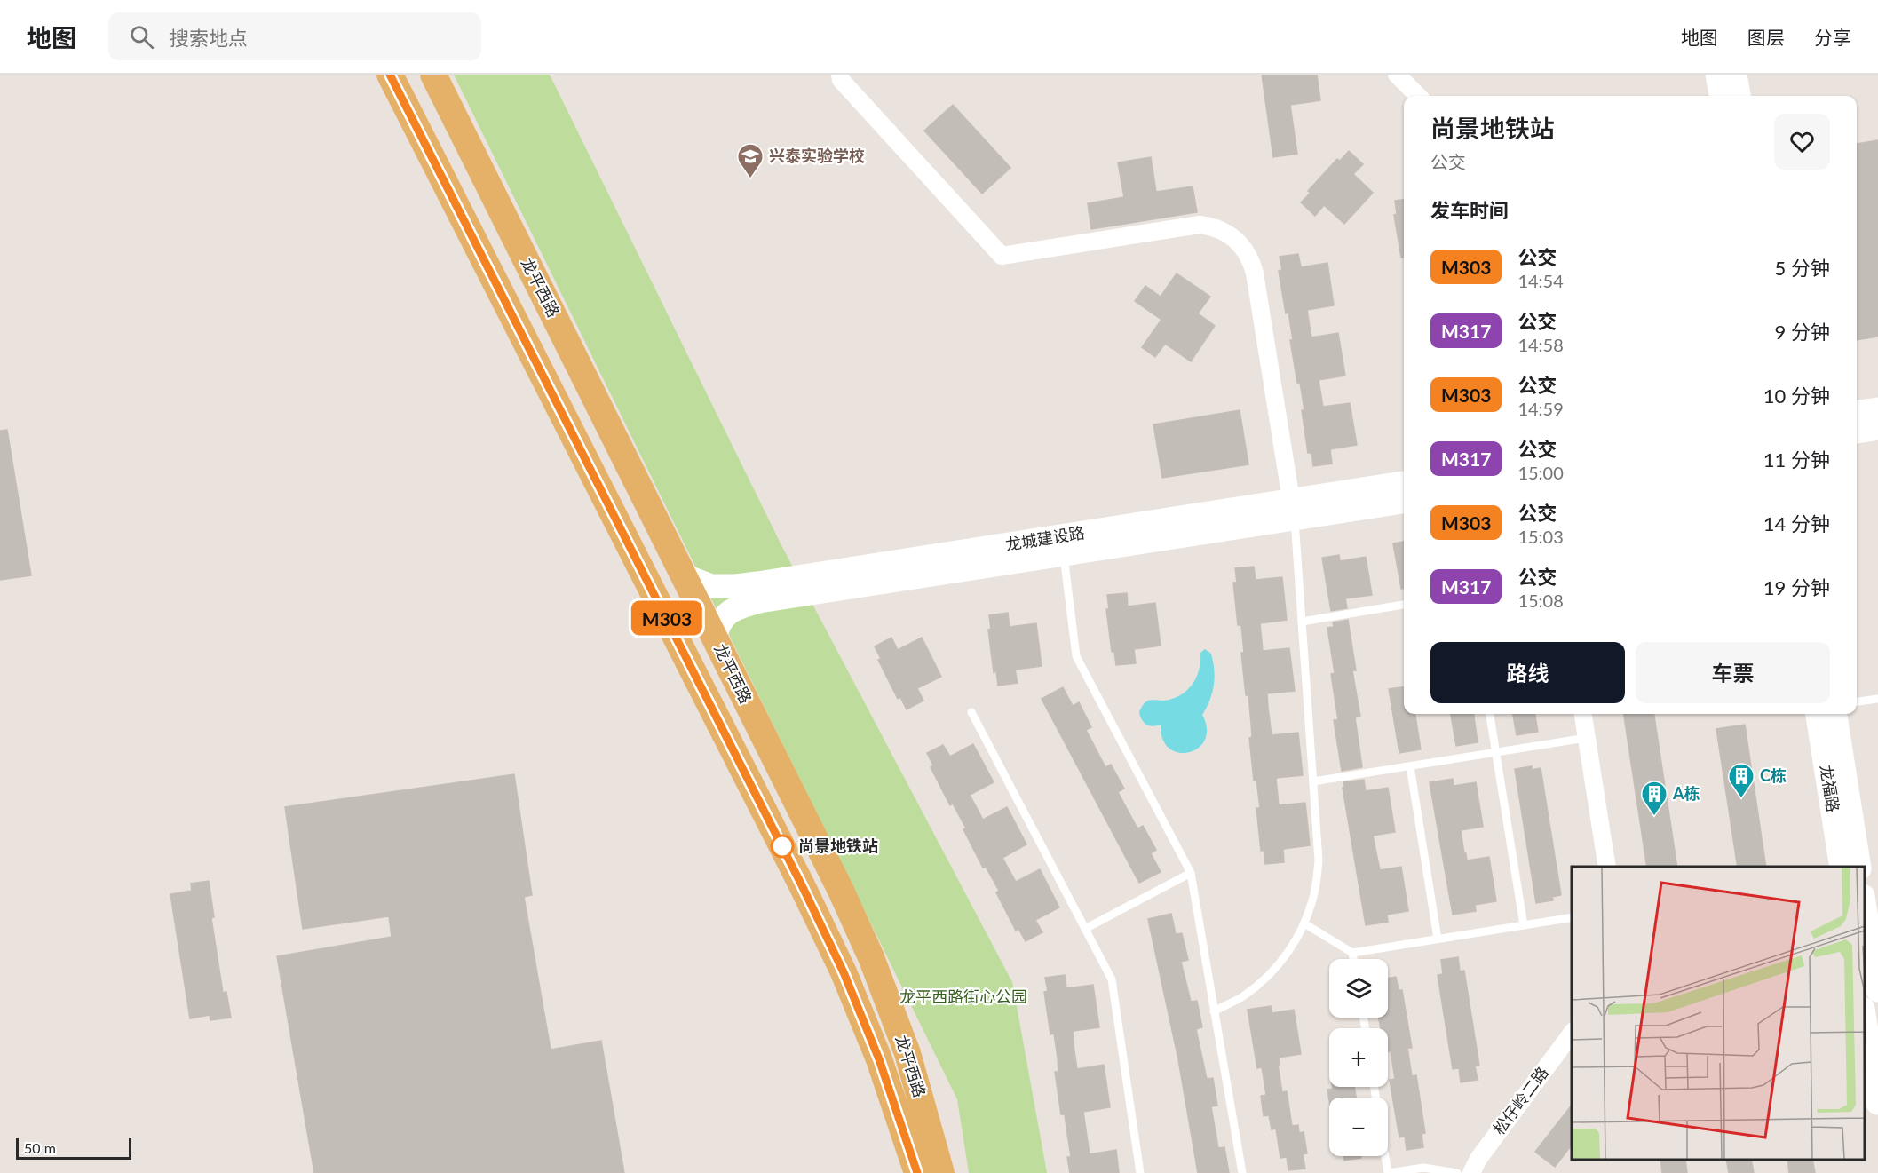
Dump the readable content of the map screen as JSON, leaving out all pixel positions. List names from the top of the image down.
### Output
{
  "streets": {
    "main road": ["龙平西路"],
    "street": ["龙城建设路", "龙福路", "松仔岭二路"]
  },
  "crossings": [
    ["龙平西路", "龙城建设路"]
  ],
  "parks": ["龙平西路街心公园"],
  "places": {
    "school or university": ["兴泰实验学校"],
    "building": ["C栋", "A栋"],
    "other": ["尚景地铁站"]
  },
  "lines": ["bus line M303"],
  "scale_bar": "50 m",
  "page": {
    "header": "地图",
    "search": "搜索地点",
    "nav": ["地图", "图层", "分享"],
    "on_map": "M303",
    "heading": [
      ["尚景地铁站", "公交"],
      "发车时间"
    ],
    "list": [
      {
        "mark": "M303",
        "name": "公交",
        "note": "14:54",
        "value": "5 分钟"
      },
      {
        "mark": "M317",
        "name": "公交",
        "note": "14:58",
        "value": "9 分钟"
      },
      {
        "mark": "M303",
        "name": "公交",
        "note": "14:59",
        "value": "10 分钟"
      },
      {
        "mark": "M317",
        "name": "公交",
        "note": "15:00",
        "value": "11 分钟"
      },
      {
        "mark": "M303",
        "name": "公交",
        "note": "15:03",
        "value": "14 分钟"
      },
      {
        "mark": "M317",
        "name": "公交",
        "note": "15:08",
        "value": "19 分钟"
      }
    ],
    "buttons": ["路线", "车票"],
    "map_buttons": ["+", "−"],
    "scale": "50 m"
  }
}
